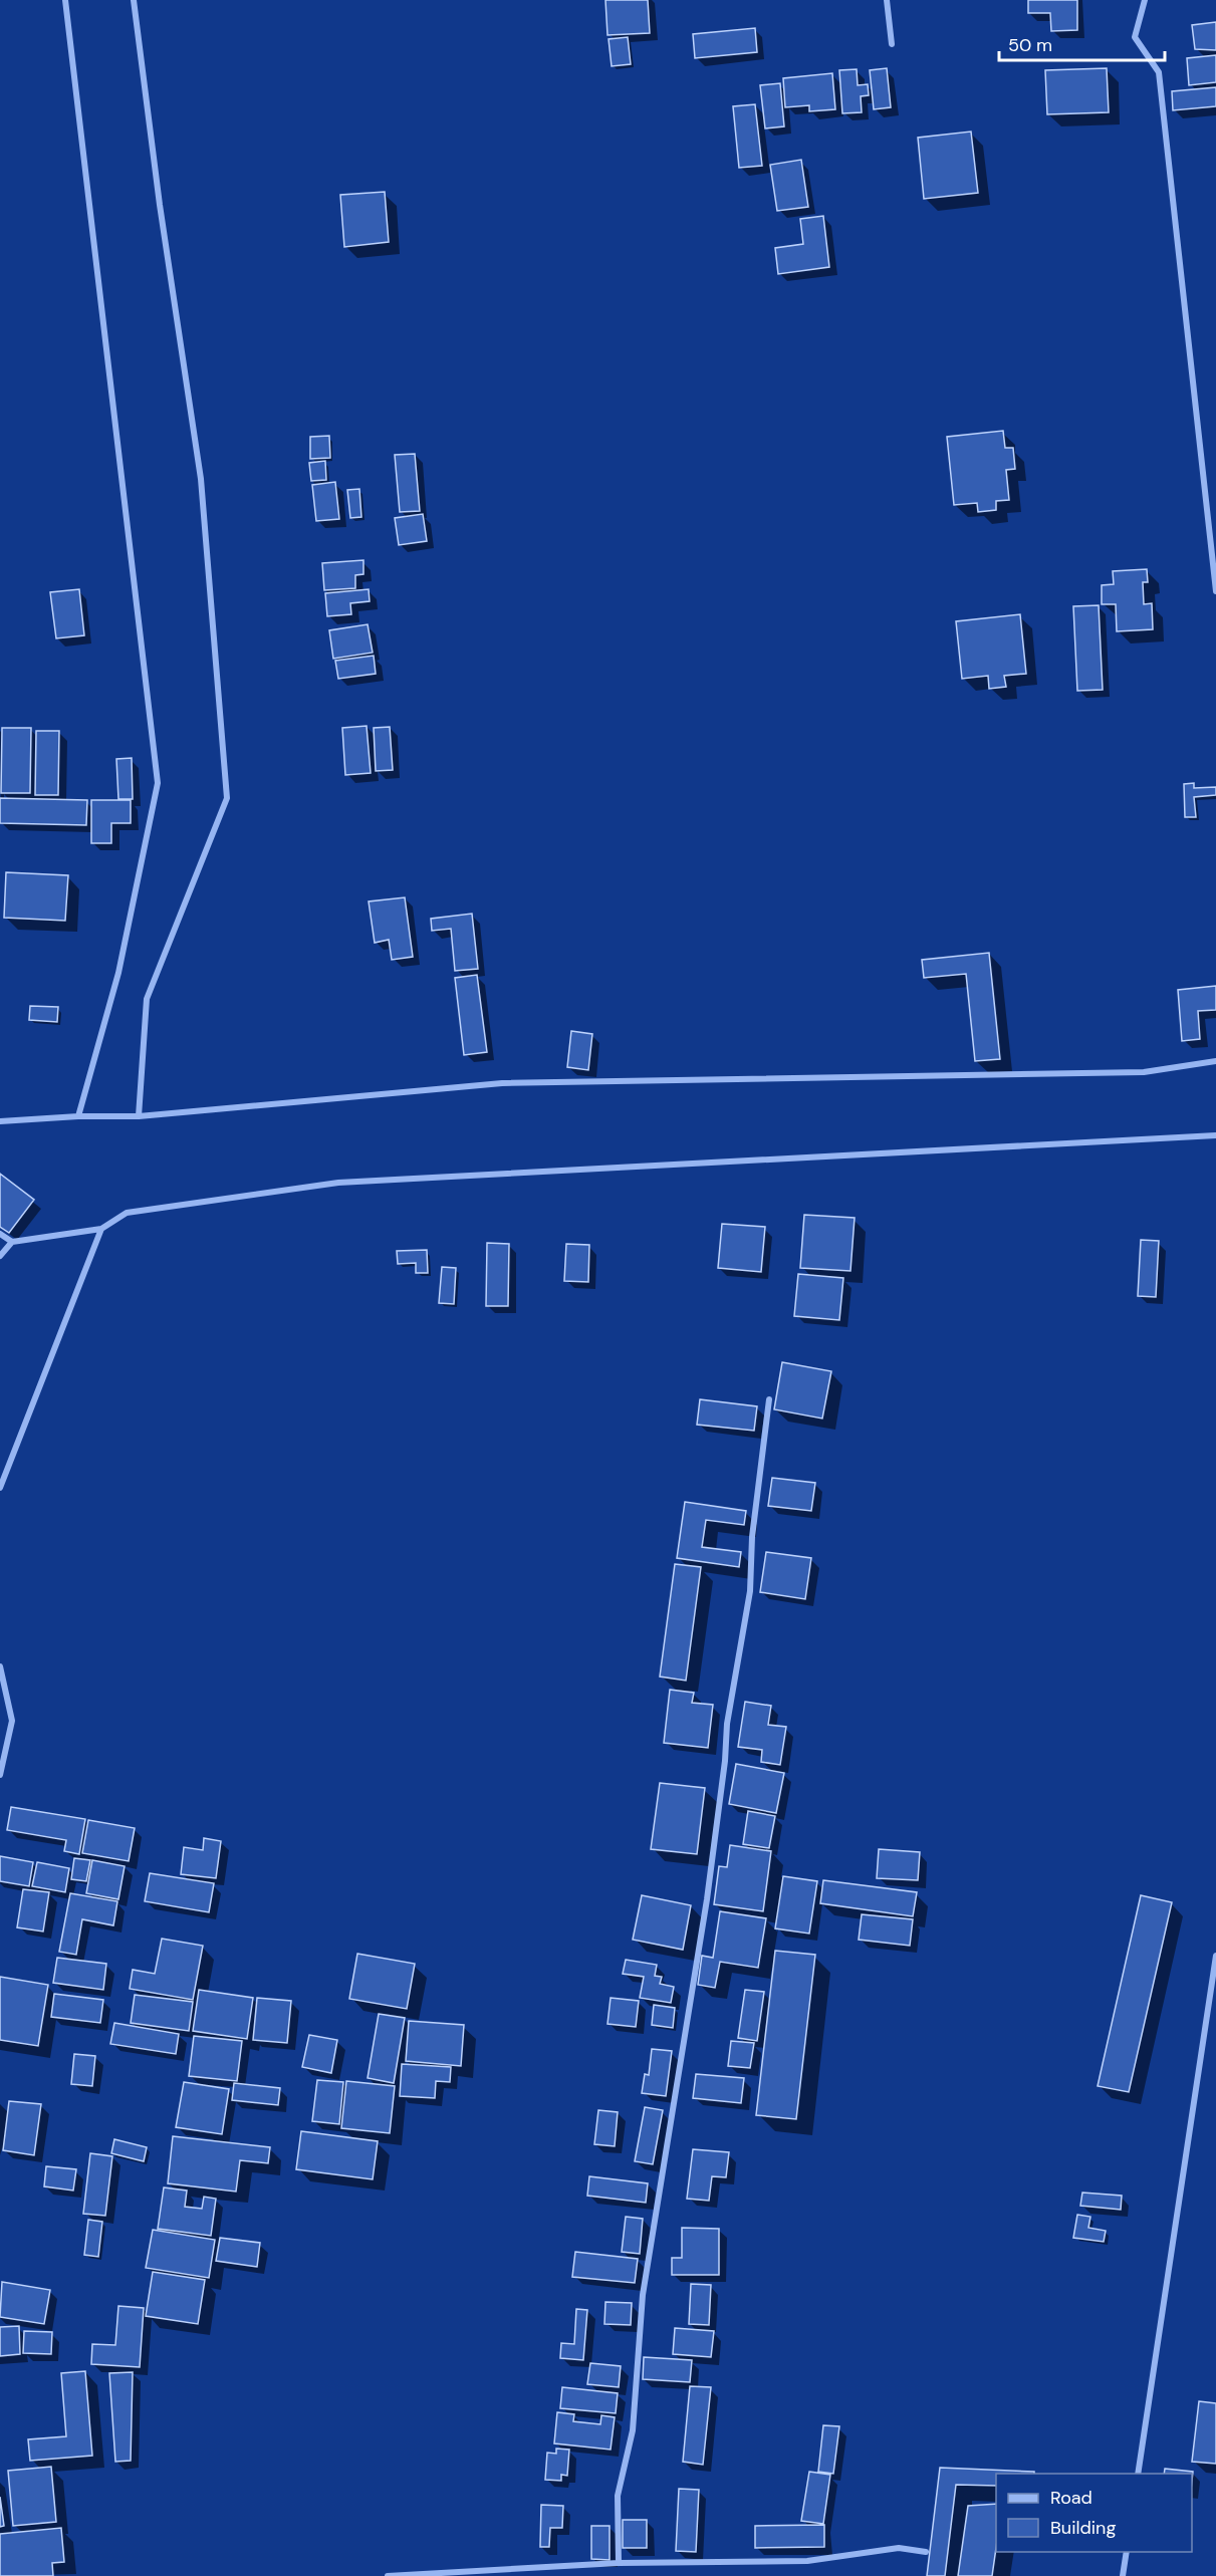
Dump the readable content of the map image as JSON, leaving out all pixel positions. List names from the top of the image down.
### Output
{
  "legend": ["Road", "Building"],
  "scale_bar": "50 m"
}
